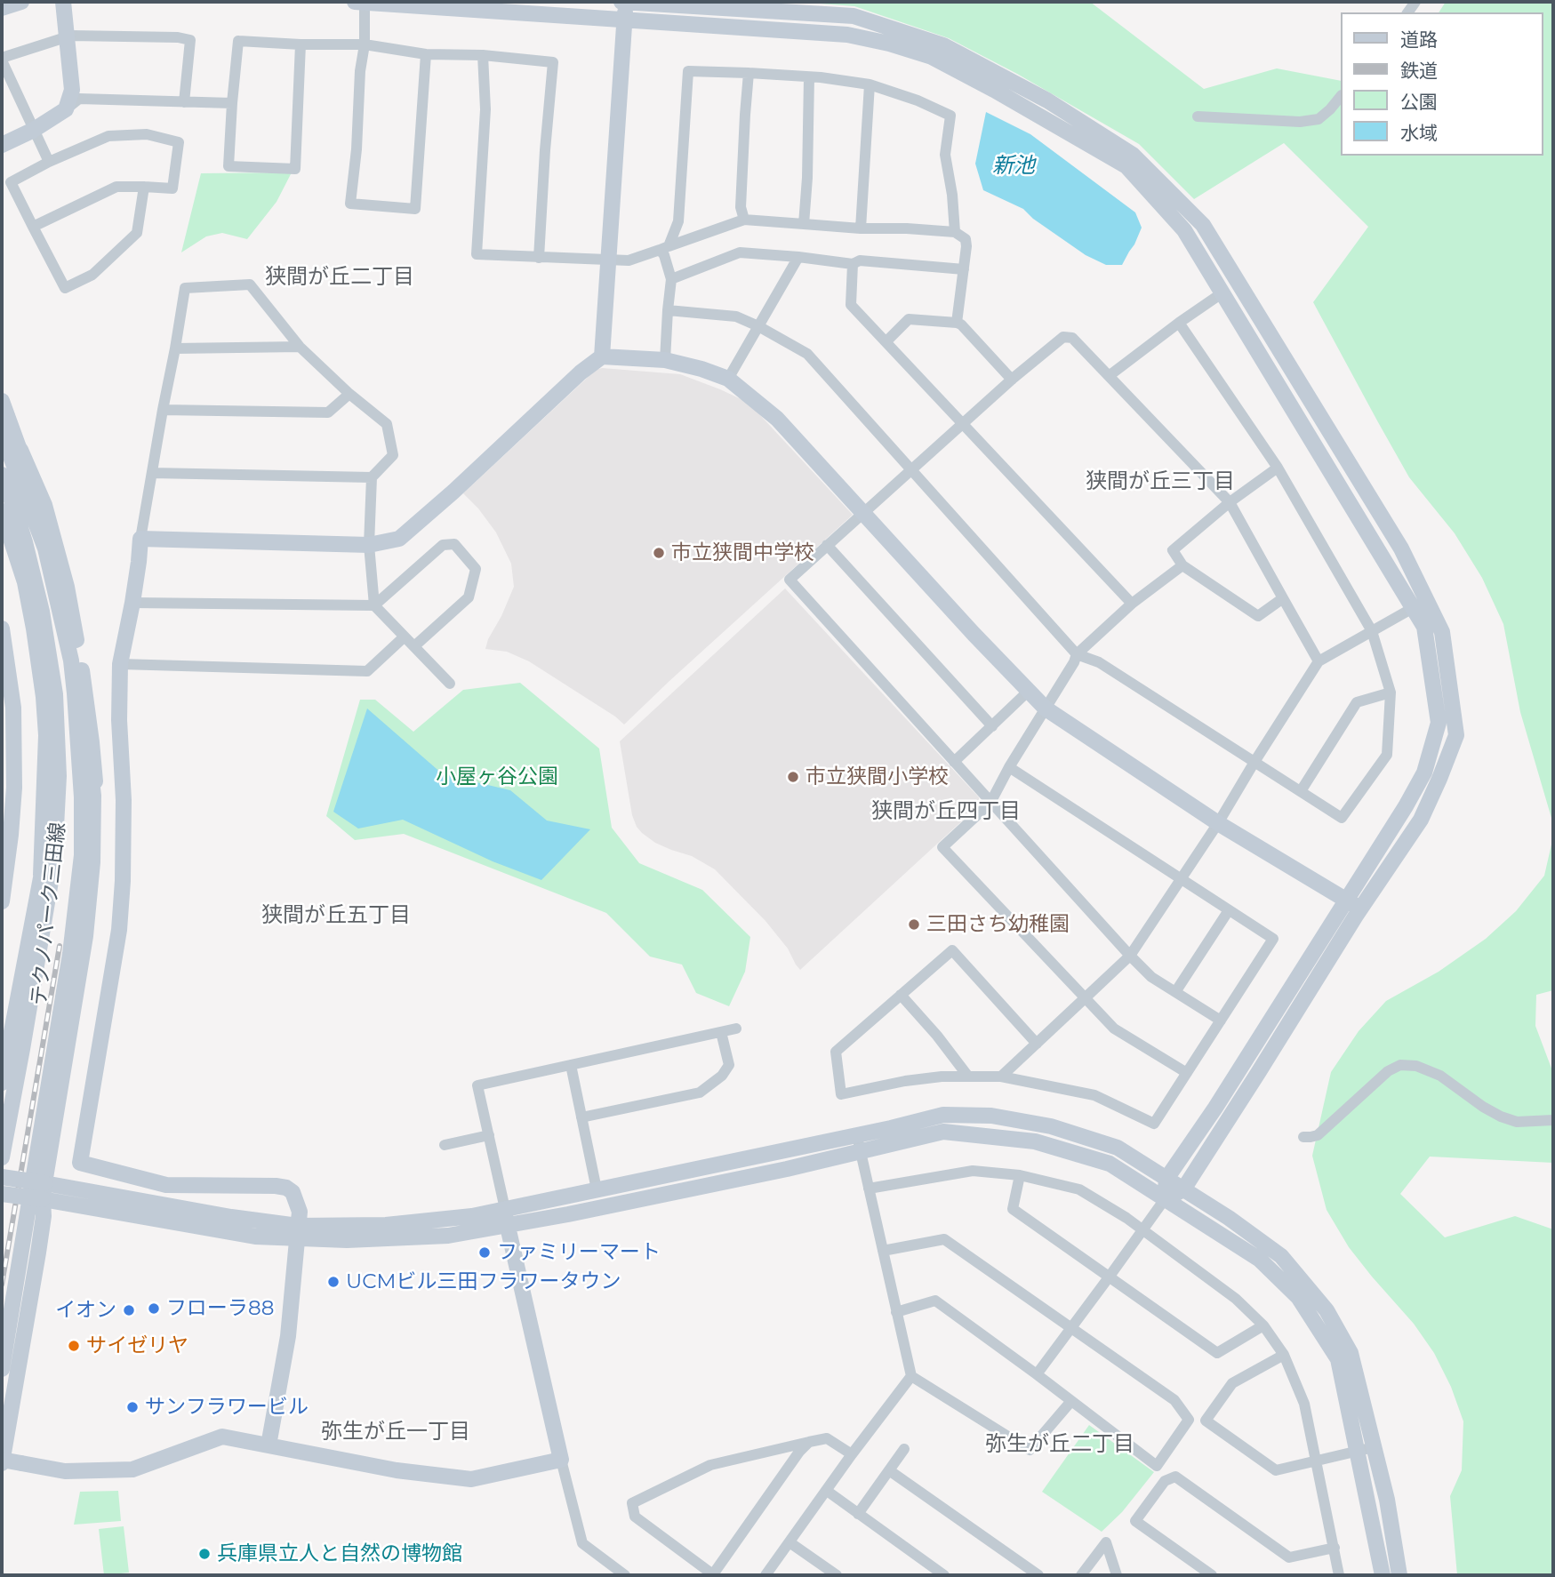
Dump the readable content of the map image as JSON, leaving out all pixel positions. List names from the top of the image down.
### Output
{
  "streets": {
    "street": ["テクノパーク三田線"]
  },
  "districts": [
    "狭間が丘二丁目",
    "狭間が丘三丁目",
    "狭間が丘四丁目",
    "狭間が丘五丁目",
    "弥生が丘一丁目",
    "弥生が丘二丁目"
  ],
  "water": ["新池"],
  "parks": ["小屋ヶ谷公園"],
  "places": [
    "市立狭間中学校",
    "市立狭間小学校",
    "三田さち幼稚園",
    "ファミリーマート",
    "UCMビル三田フラワータウン",
    "フローラ88",
    "イオン",
    "サイゼリヤ",
    "サンフラワービル",
    "兵庫県立人と自然の博物館"
  ],
  "legend": [
    "道路",
    "鉄道",
    "公園",
    "水域"
  ]
}
